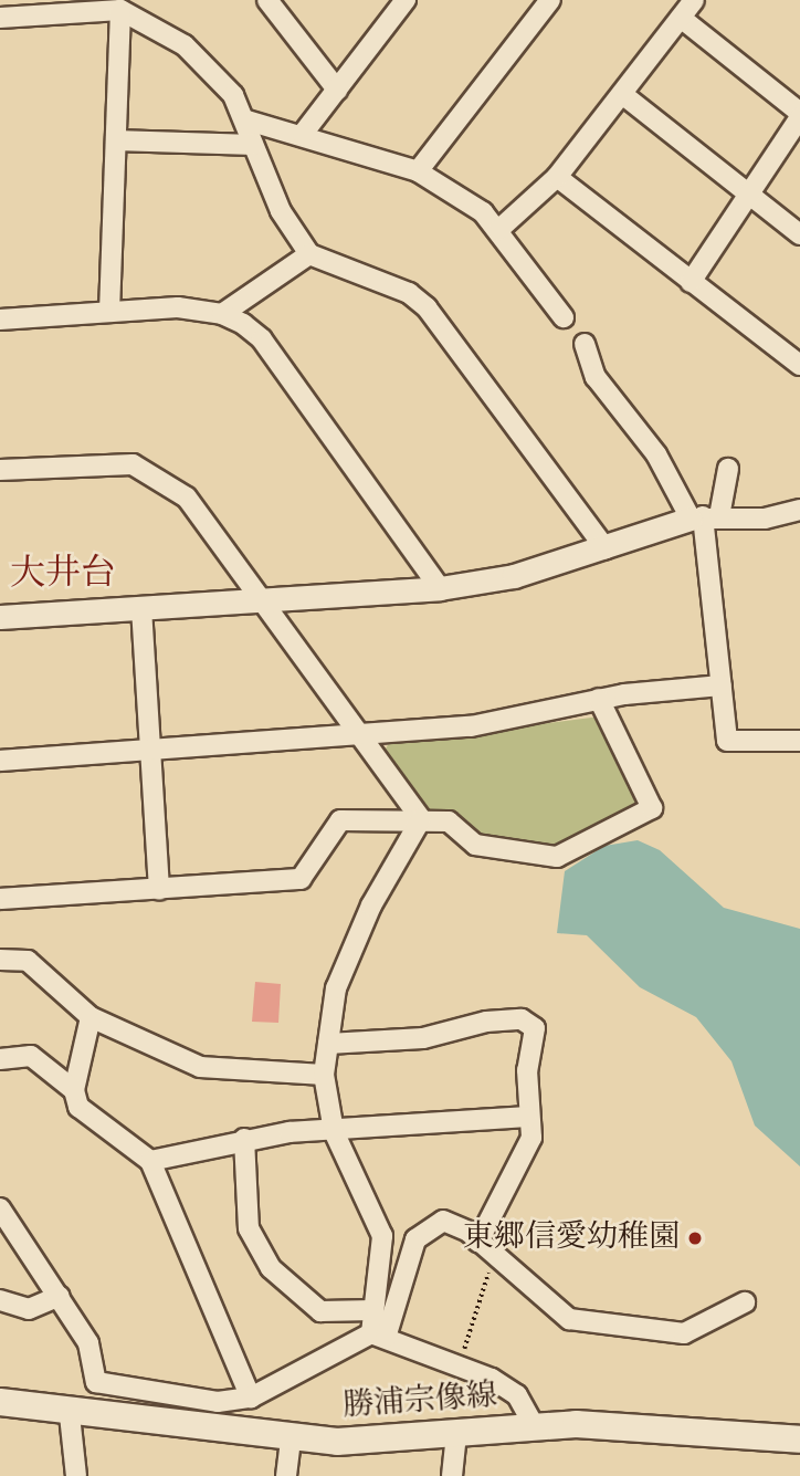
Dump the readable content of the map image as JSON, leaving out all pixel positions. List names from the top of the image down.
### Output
{
  "streets": {
    "main road": ["勝浦宗像線"]
  },
  "districts": ["大井台"],
  "places": ["東郷信愛幼稚園"]
}
